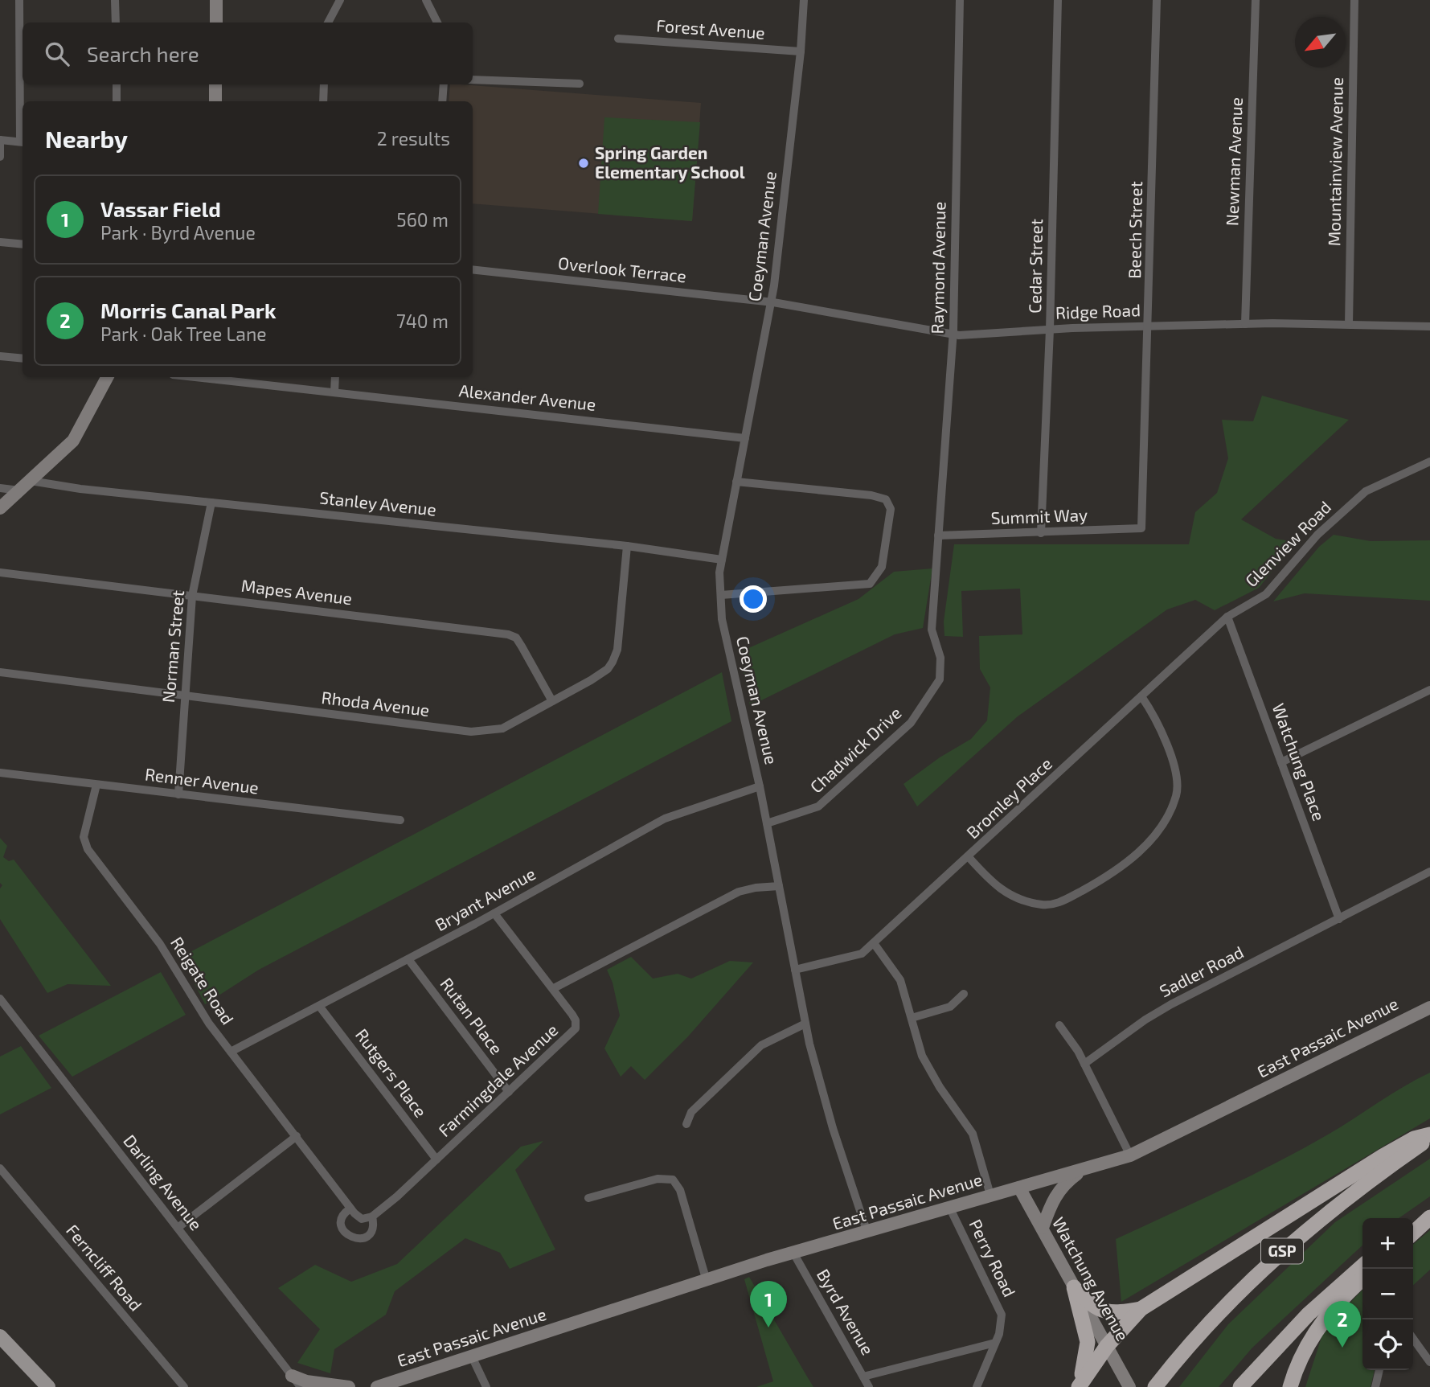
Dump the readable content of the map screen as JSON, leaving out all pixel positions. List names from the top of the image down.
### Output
{
  "streets": {
    "highway": ["GSP"],
    "main road": ["East Passaic Avenue", "Watchung Avenue"],
    "street": [
      "Forest Avenue",
      "Newman Avenue",
      "Mountainview Avenue",
      "Beech Street",
      "Coeyman Avenue",
      "Cedar Street",
      "Raymond Avenue",
      "Overlook Terrace",
      "Ridge Road",
      "Alexander Avenue",
      "Stanley Avenue",
      "Summit Way",
      "Glenview Road",
      "Mapes Avenue",
      "Norman Street",
      "Rhoda Avenue",
      "Chadwick Drive",
      "Watchung Place",
      "Renner Avenue",
      "Bromley Place",
      "Bryant Avenue",
      "Sadler Road",
      "Reigate Road",
      "Rutan Place",
      "Rutgers Place",
      "Farmingdale Avenue",
      "Darling Avenue",
      "Perry Road",
      "Ferncliff Road",
      "Byrd Avenue"
    ]
  },
  "crossings": [
    ["Forest Avenue", "Coeyman Avenue"],
    ["Newman Avenue", "Ridge Road"],
    ["Mountainview Avenue", "Ridge Road"],
    ["Beech Street", "Ridge Road"],
    ["Beech Street", "Summit Way"],
    ["Coeyman Avenue", "Overlook Terrace"],
    ["Coeyman Avenue", "Ridge Road"],
    ["Coeyman Avenue", "Alexander Avenue"],
    ["Coeyman Avenue", "Stanley Avenue"],
    ["Coeyman Avenue", "Chadwick Drive"],
    ["Coeyman Avenue", "Bromley Place"],
    ["Coeyman Avenue", "Bryant Avenue"],
    ["Coeyman Avenue", "East Passaic Avenue"],
    ["Cedar Street", "Ridge Road"],
    ["Cedar Street", "Summit Way"],
    ["Raymond Avenue", "Ridge Road"],
    ["Raymond Avenue", "Summit Way"],
    ["Raymond Avenue", "Chadwick Drive"],
    ["Overlook Terrace", "Ridge Road"],
    ["Stanley Avenue", "Norman Street"],
    ["Stanley Avenue", "Rhoda Avenue"],
    ["Summit Way", "Chadwick Drive"],
    ["Glenview Road", "Watchung Place"],
    ["Glenview Road", "Bromley Place"],
    ["Mapes Avenue", "Norman Street"],
    ["Mapes Avenue", "Rhoda Avenue"],
    ["Norman Street", "Rhoda Avenue"],
    ["Norman Street", "Renner Avenue"],
    ["Watchung Place", "Bromley Place"],
    ["Watchung Place", "Sadler Road"],
    ["Renner Avenue", "Reigate Road"],
    ["Bryant Avenue", "Reigate Road"],
    ["Bryant Avenue", "Rutan Place"],
    ["Bryant Avenue", "Rutgers Place"],
    ["Rutan Place", "Farmingdale Avenue"],
    ["East Passaic Avenue", "Perry Road"],
    ["East Passaic Avenue", "Watchung Avenue"],
    ["East Passaic Avenue", "Byrd Avenue"],
    ["Rutgers Place", "Farmingdale Avenue"]
  ],
  "places": ["Spring Garden Elementary School"],
  "north": "bottom left",
  "page": {
    "search": "Search here",
    "heading": ["Nearby", "2 results"],
    "list": [
      {
        "mark": "1",
        "name": "Vassar Field",
        "note": "Park · Byrd Avenue",
        "value": "560 m"
      },
      {
        "mark": "2",
        "name": "Morris Canal Park",
        "note": "Park · Oak Tree Lane",
        "value": "740 m"
      }
    ],
    "map_buttons": ["+", "−"],
    "pins": ["1", "2"]
  }
}
